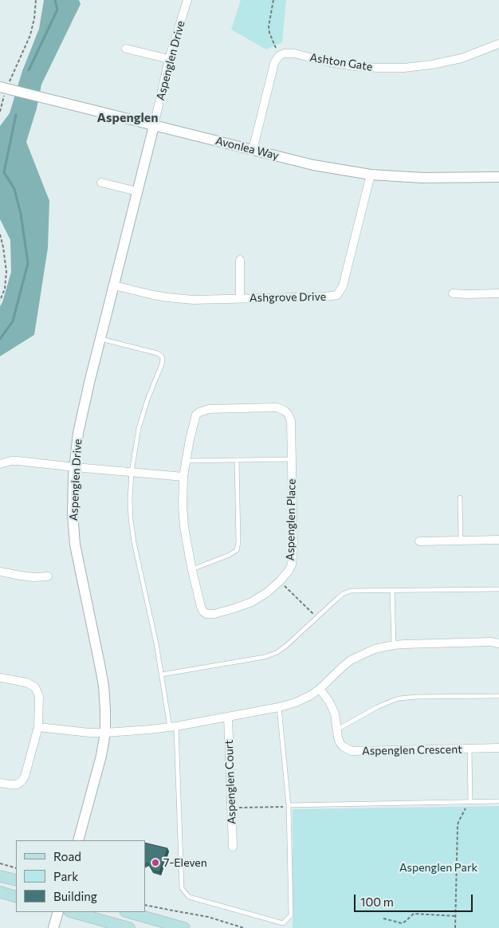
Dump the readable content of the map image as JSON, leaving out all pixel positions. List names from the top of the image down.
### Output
{
  "streets": {
    "street": [
      "Aspenglen Drive",
      "Ashton Gate",
      "Avonlea Way",
      "Ashgrove Drive",
      "Aspenglen Place",
      "Aspenglen Crescent",
      "Aspenglen Court"
    ]
  },
  "crossings": [
    ["Aspenglen Drive", "Avonlea Way"],
    ["Aspenglen Drive", "Ashgrove Drive"],
    ["Avonlea Way", "Ashgrove Drive"]
  ],
  "districts": ["Aspenglen"],
  "parks": ["Aspenglen Park"],
  "places": ["7-Eleven"],
  "legend": ["Road", "Park", "Building"],
  "scale_bar": "100 m"
}
